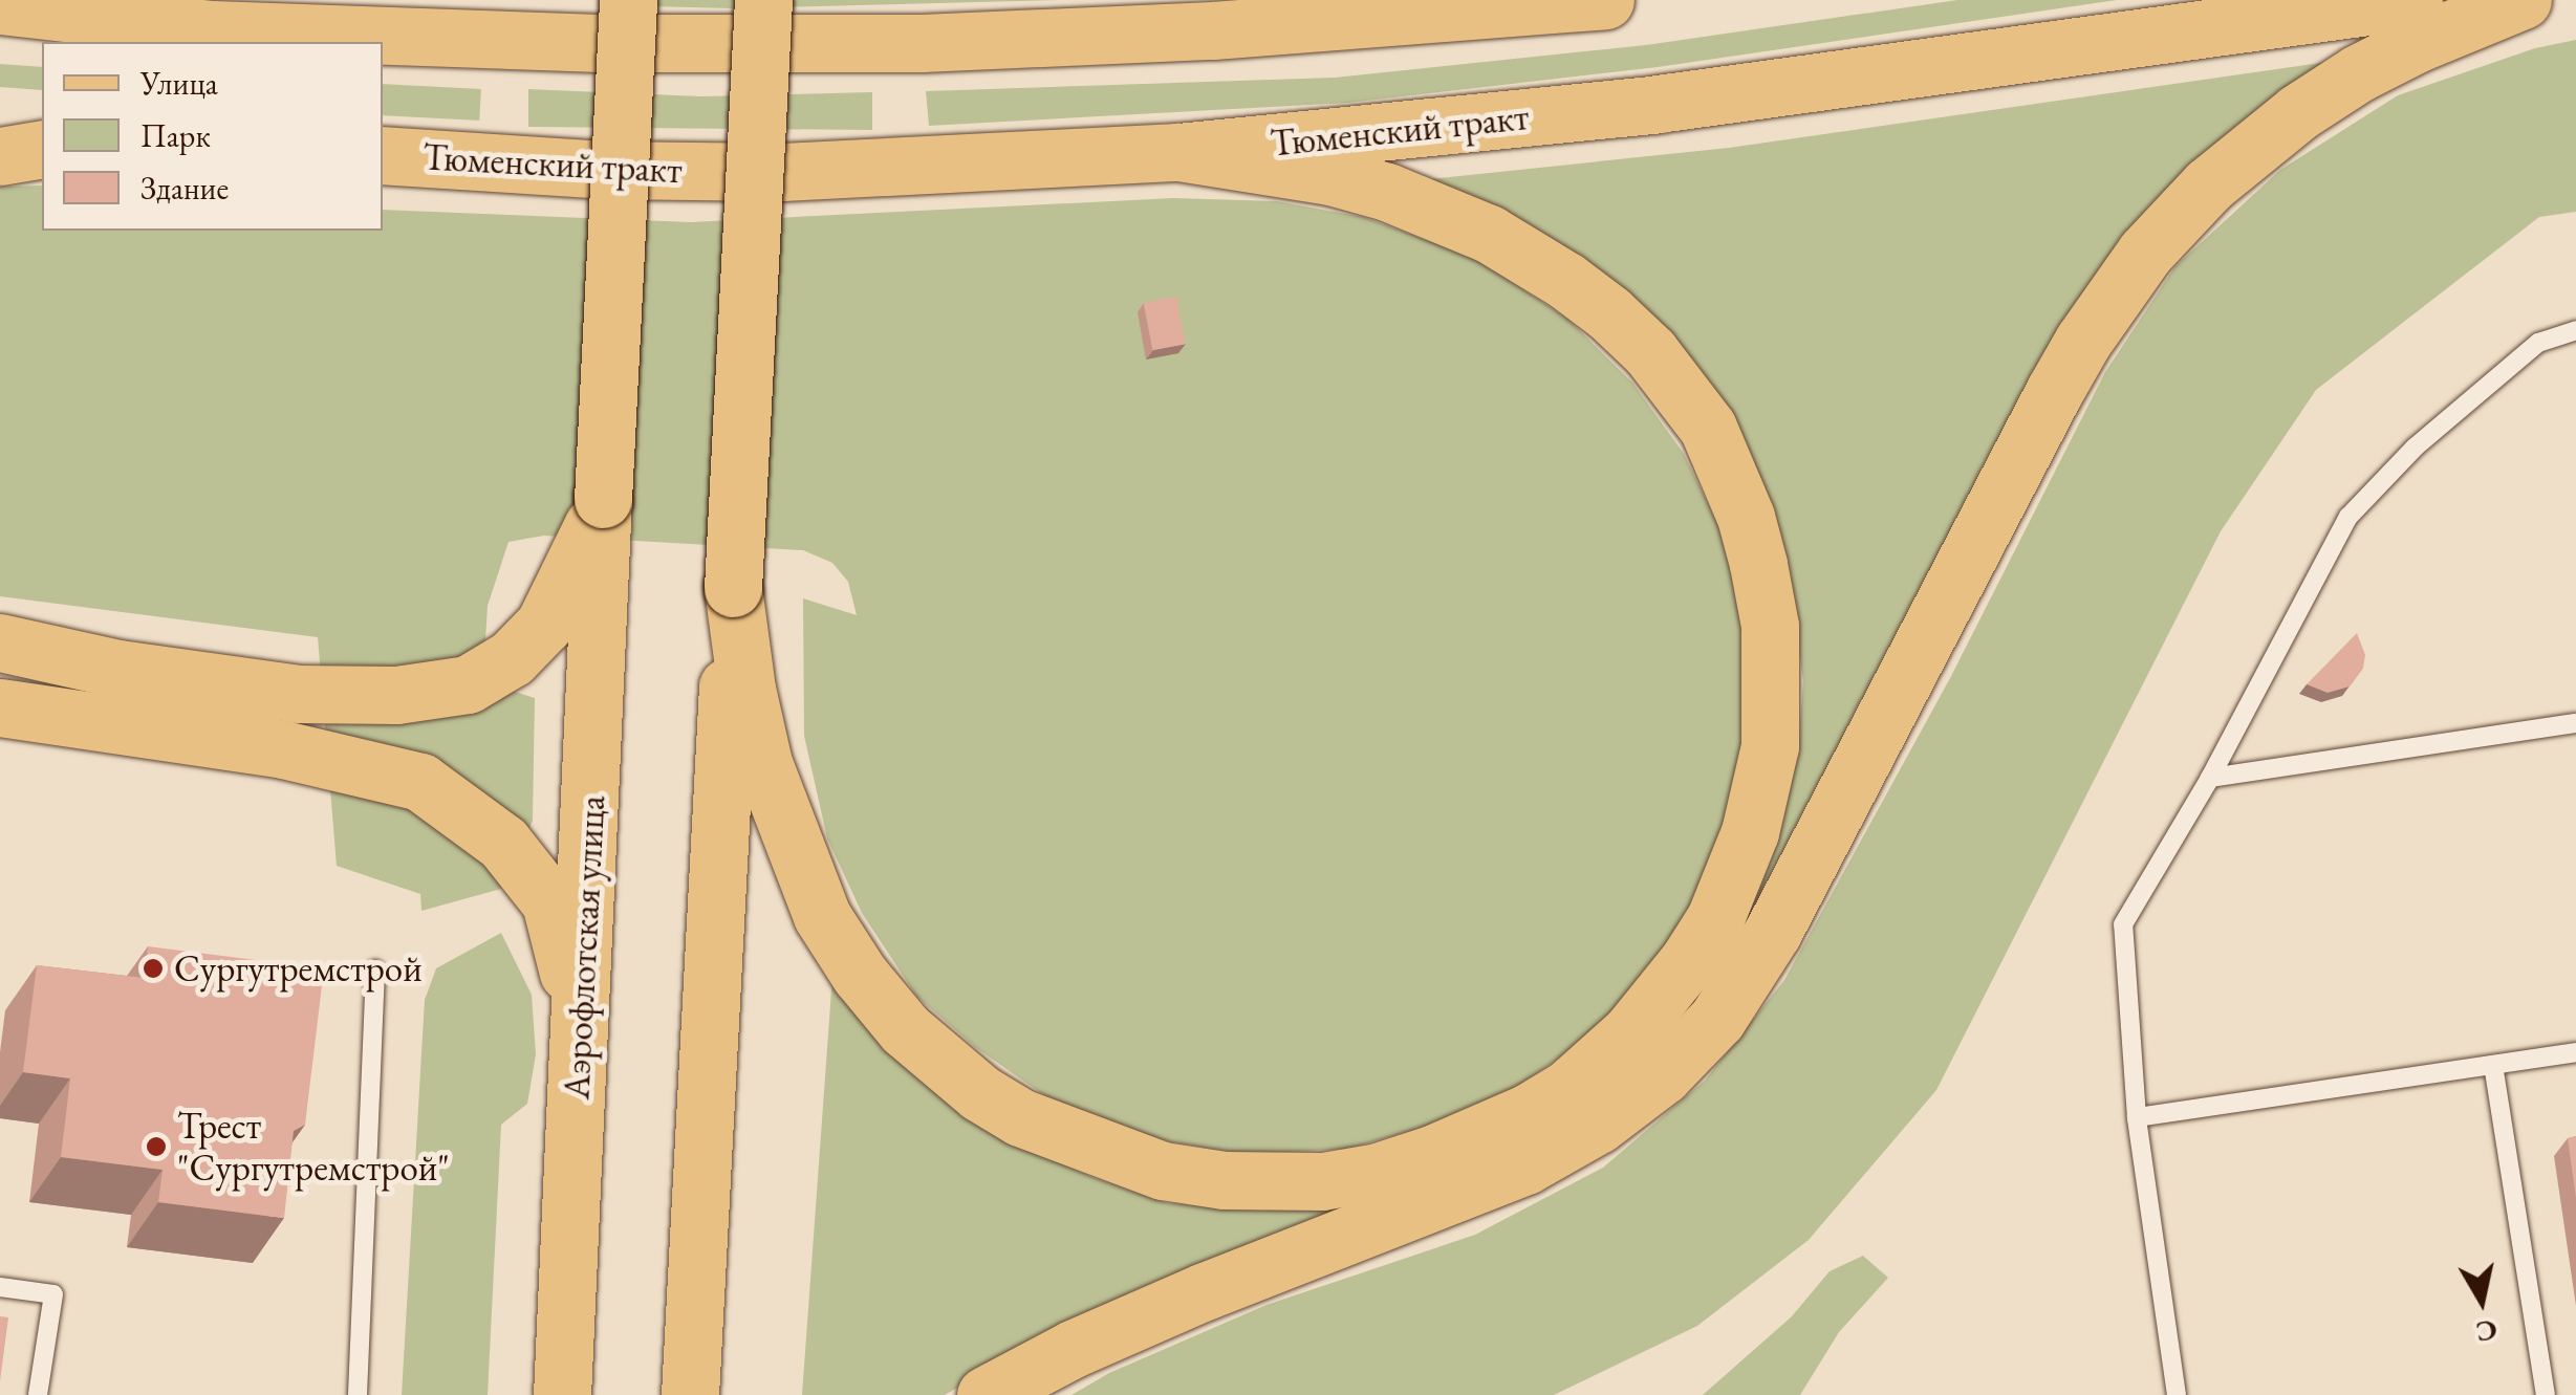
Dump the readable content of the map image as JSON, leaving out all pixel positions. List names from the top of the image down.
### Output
{
  "streets": {
    "main road": ["Тюменский тракт", "Аэрофлотская улица"]
  },
  "places": ["Сургутремстрой", "Трест \"Сургутремстрой\""],
  "legend": ["Улица", "Парк", "Здание"],
  "north": "bottom"
}
